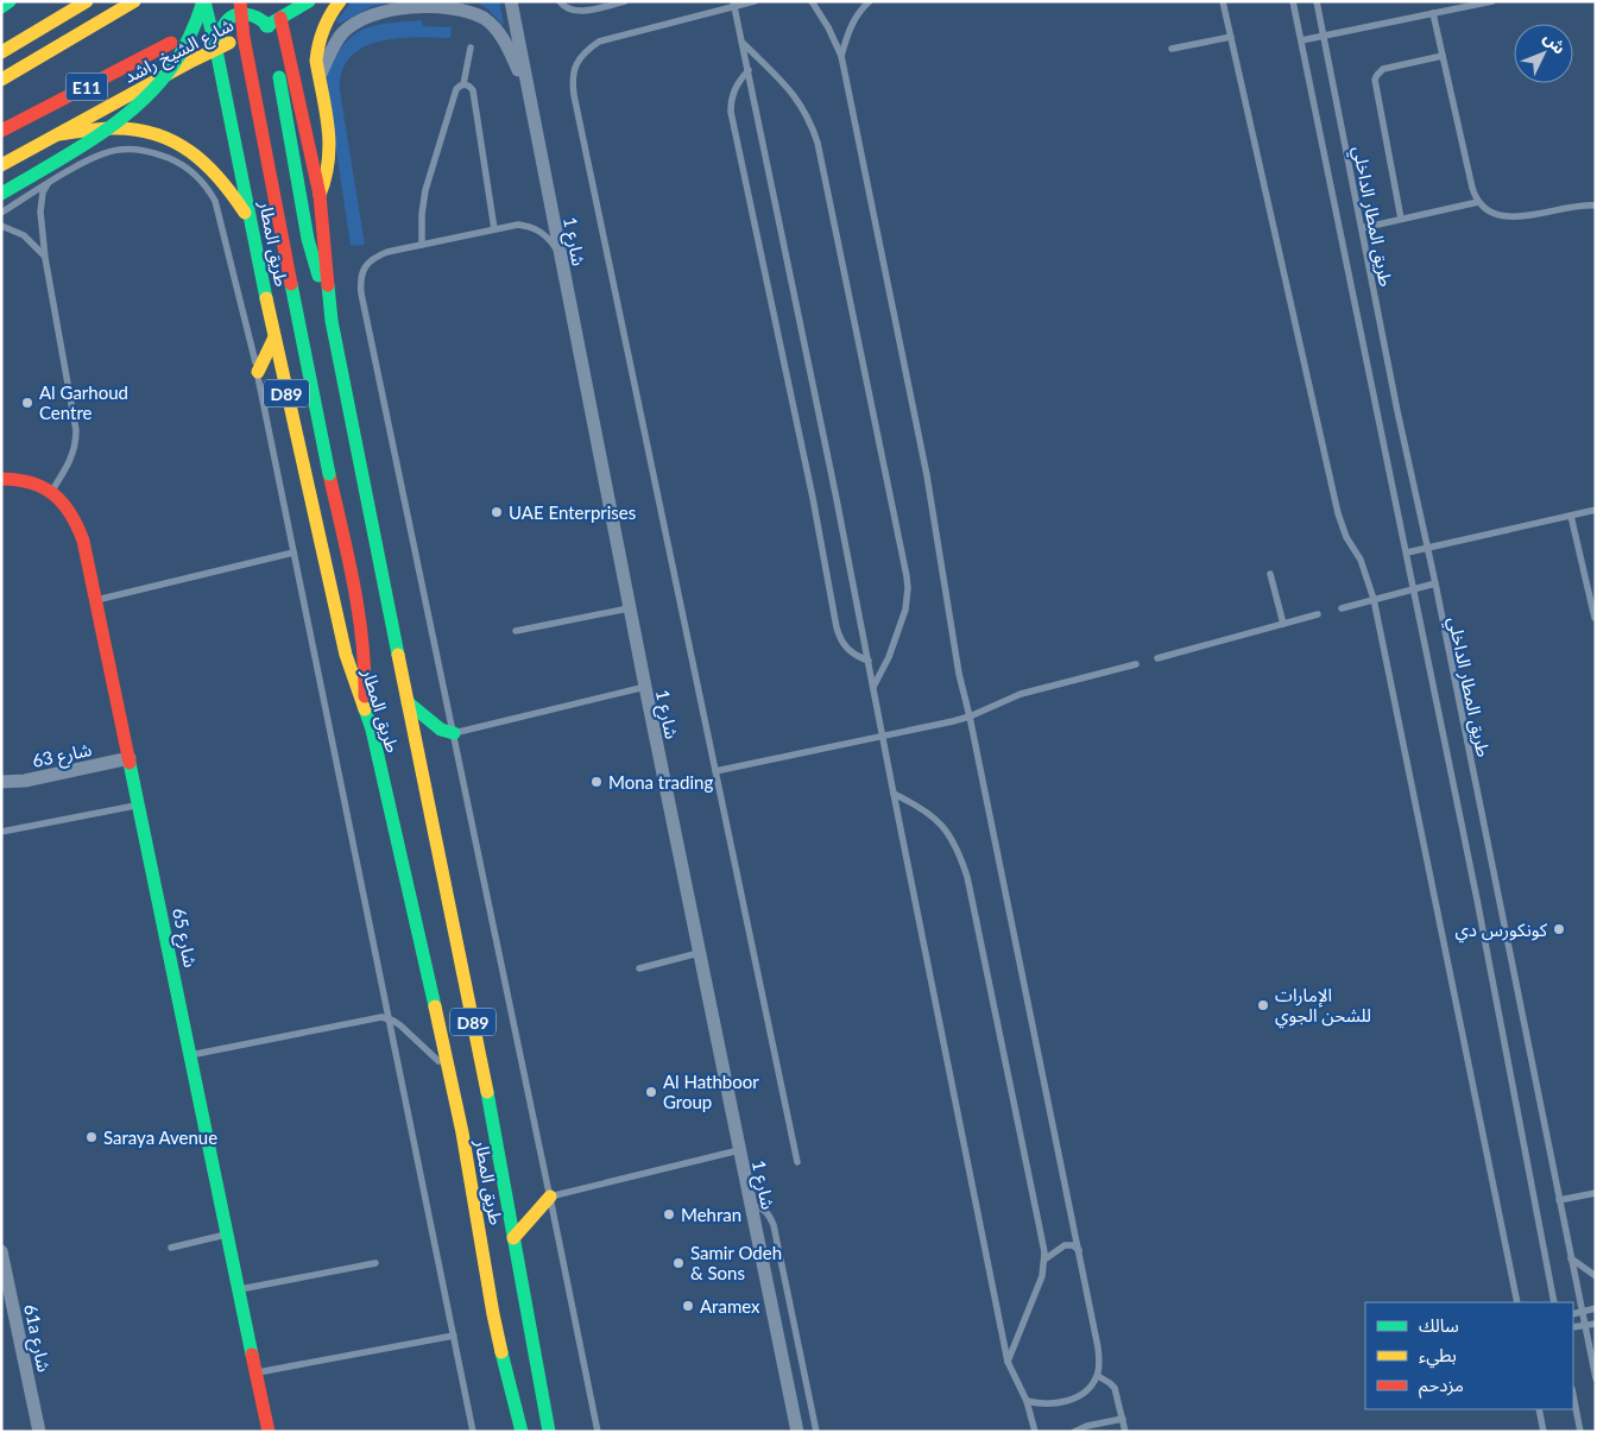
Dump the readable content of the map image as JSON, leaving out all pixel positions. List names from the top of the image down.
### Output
{
  "streets": {
    "main road": [
      "شارع الشيخ راشد",
      "E11",
      "طريق المطار",
      "D89",
      "شارع 65"
    ],
    "street": ["شارع 1", "شارع 63", "61a شارع"],
    "lane": ["طريق المطار الداخلي"]
  },
  "crossings": [
    ["شارع الشيخ راشد", "طريق المطار"],
    ["شارع 63", "شارع 65"]
  ],
  "places": [
    "Al Garhoud Centre",
    "UAE Enterprises",
    "Mona trading",
    "كونكورس دي",
    "الإمارات للشحن الجوي",
    "Al Hathboor Group",
    "Saraya Avenue",
    "Mehran",
    "Samir Odeh & Sons",
    "Aramex"
  ],
  "legend": ["سالك", "بطيء", "مزدحم"],
  "north": "top right"
}
